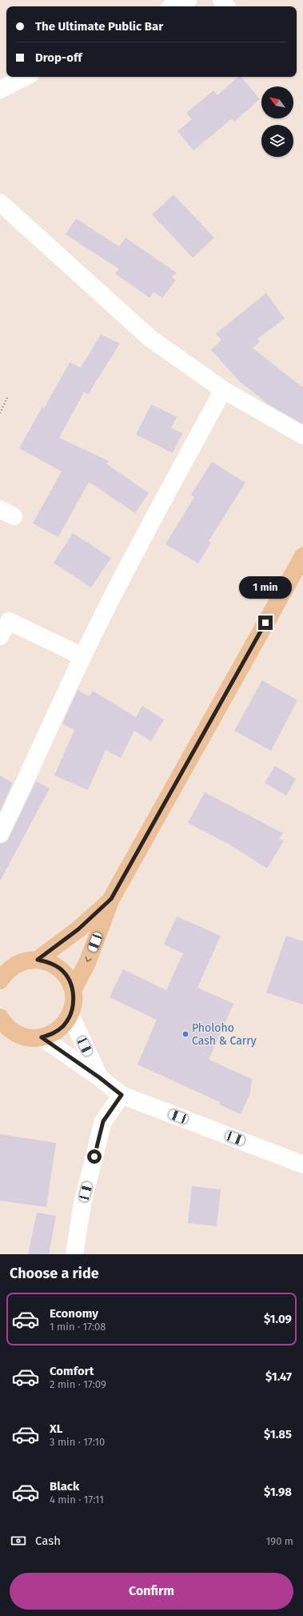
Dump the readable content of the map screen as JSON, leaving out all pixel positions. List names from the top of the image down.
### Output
{
  "places": ["Pholoho Cash & Carry"],
  "north": "top left",
  "page": {
    "banner": ["The Ultimate Public Bar", "Drop-off"],
    "bubble": "1 min",
    "heading": "Choose a ride",
    "list": [
      {
        "name": "Economy",
        "note": "1 min · 17:08",
        "value": "$1.09"
      },
      {
        "name": "Comfort",
        "note": "2 min · 17:09",
        "value": "$1.47"
      },
      {
        "name": "XL",
        "note": "3 min · 17:10",
        "value": "$1.85"
      },
      {
        "name": "Black",
        "note": "4 min · 17:11",
        "value": "$1.98"
      }
    ],
    "pay": ["Cash", "190 m"],
    "buttons": "Confirm"
  }
}
